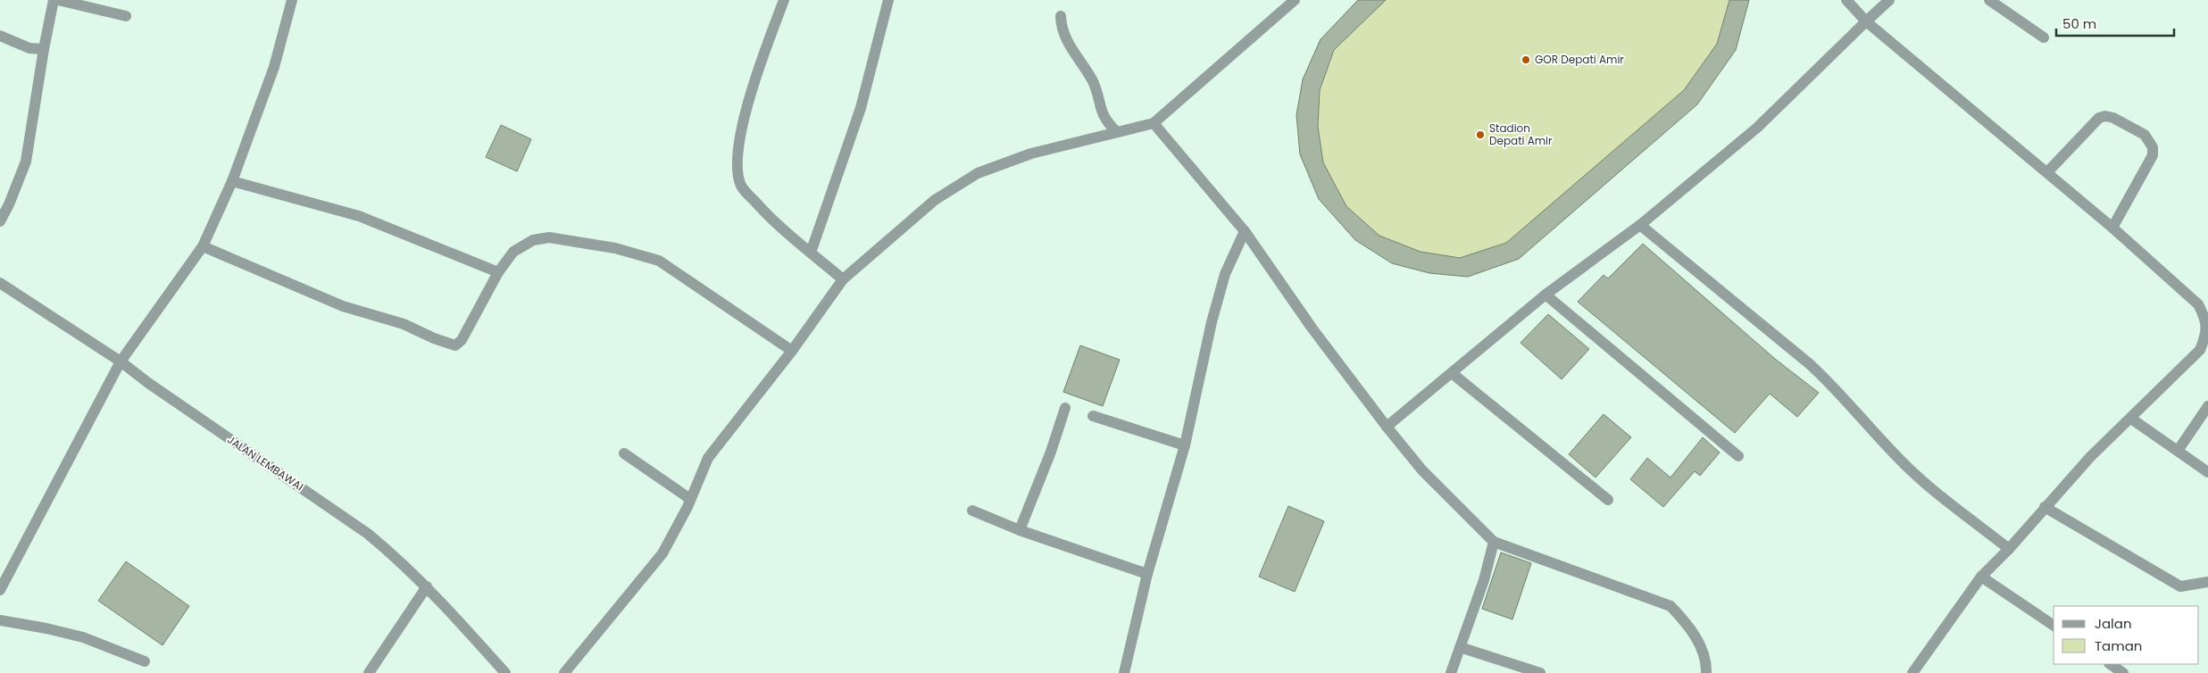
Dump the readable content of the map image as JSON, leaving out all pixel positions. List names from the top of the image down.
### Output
{
  "streets": {
    "street": ["JALAN LEMBAWAI"]
  },
  "places": ["GOR Depati Amir", "Stadion Depati Amir"],
  "legend": ["Jalan", "Taman"],
  "scale_bar": "50 m"
}
